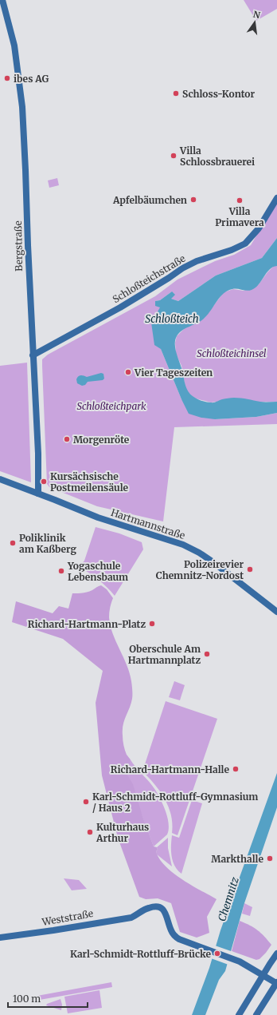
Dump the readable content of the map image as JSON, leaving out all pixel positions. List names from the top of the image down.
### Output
{
  "streets": {
    "main road": [
      "Bergstraße",
      "Schloßteichstraße",
      "Hartmannstraße",
      "Weststraße"
    ]
  },
  "crossings": [
    ["Bergstraße", "Schloßteichstraße"],
    ["Bergstraße", "Hartmannstraße"]
  ],
  "water": ["Schloßteich", "Chemnitz"],
  "parks": ["Schloßteichinsel", "Schloßteichpark"],
  "places": [
    "ibes AG",
    "Schloss-Kontor",
    "Villa Schlossbrauerei",
    "Apfelbäumchen",
    "Villa Primavera",
    "Vier Tageszeiten",
    "Morgenröte",
    "Kursächsische Postmeilensäule",
    "Poliklinik am Kaßberg",
    "Polizeirevier Chemnitz-Nordost",
    "Yogaschule Lebensbaum",
    "Richard-Hartmann-Platz",
    "Oberschule Am Hartmannplatz",
    "Richard-Hartmann-Halle",
    "Karl-Schmidt-Rottluff-Gymnasium / Haus 2",
    "Kulturhaus Arthur",
    "Markthalle",
    "Karl-Schmidt-Rottluff-Brücke"
  ],
  "scale_bar": "100 m",
  "north": "top"
}
